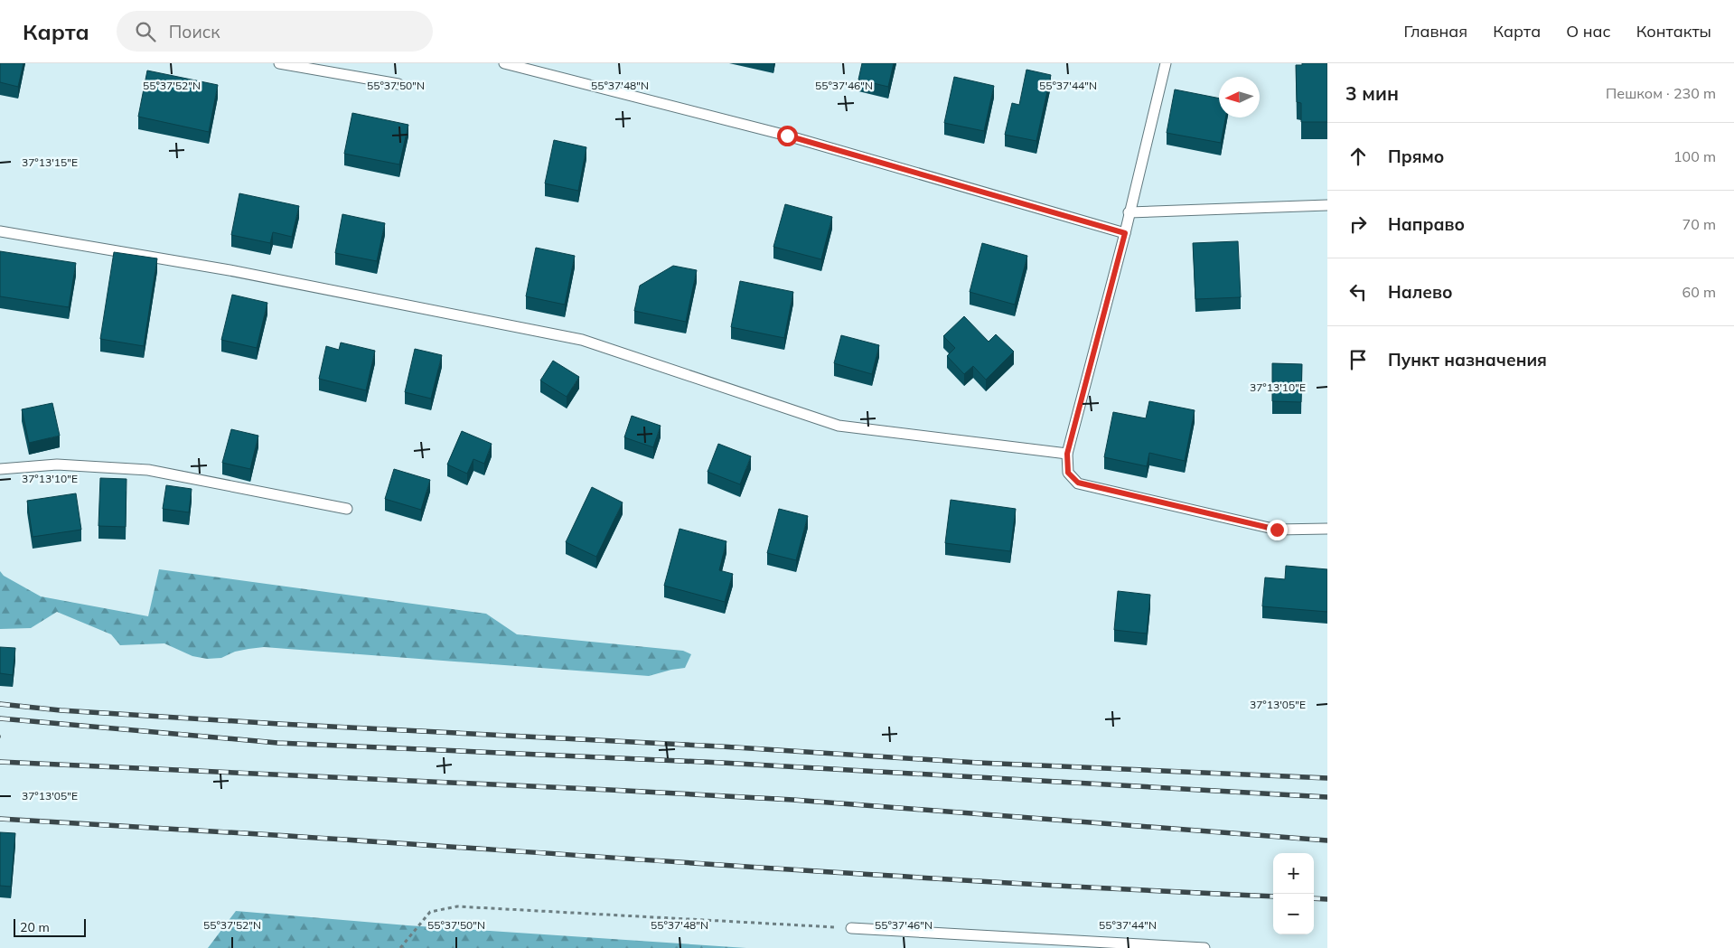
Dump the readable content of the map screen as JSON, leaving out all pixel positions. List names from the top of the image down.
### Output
{
  "scale_bar": "20 m",
  "north": "left",
  "page": {
    "header": "Карта",
    "search": "Поиск",
    "nav": [
      "Главная",
      "Карта",
      "О нас",
      "Контакты"
    ],
    "heading": ["3 мин", "Пешком · 230 m"],
    "list": [
      ["Прямо", "100 m"],
      ["Направо", "70 m"],
      ["Налево", "60 m"],
      "Пункт назначения"
    ],
    "map_buttons": ["+", "−"],
    "scale": "20 m"
  },
  "coordinates": [
    "55°37'52\"N",
    "55°37'50\"N",
    "55°37'48\"N",
    "55°37'46\"N",
    "55°37'44\"N",
    "37°13'15\"E",
    "37°13'10\"E",
    "37°13'05\"E"
  ]
}
